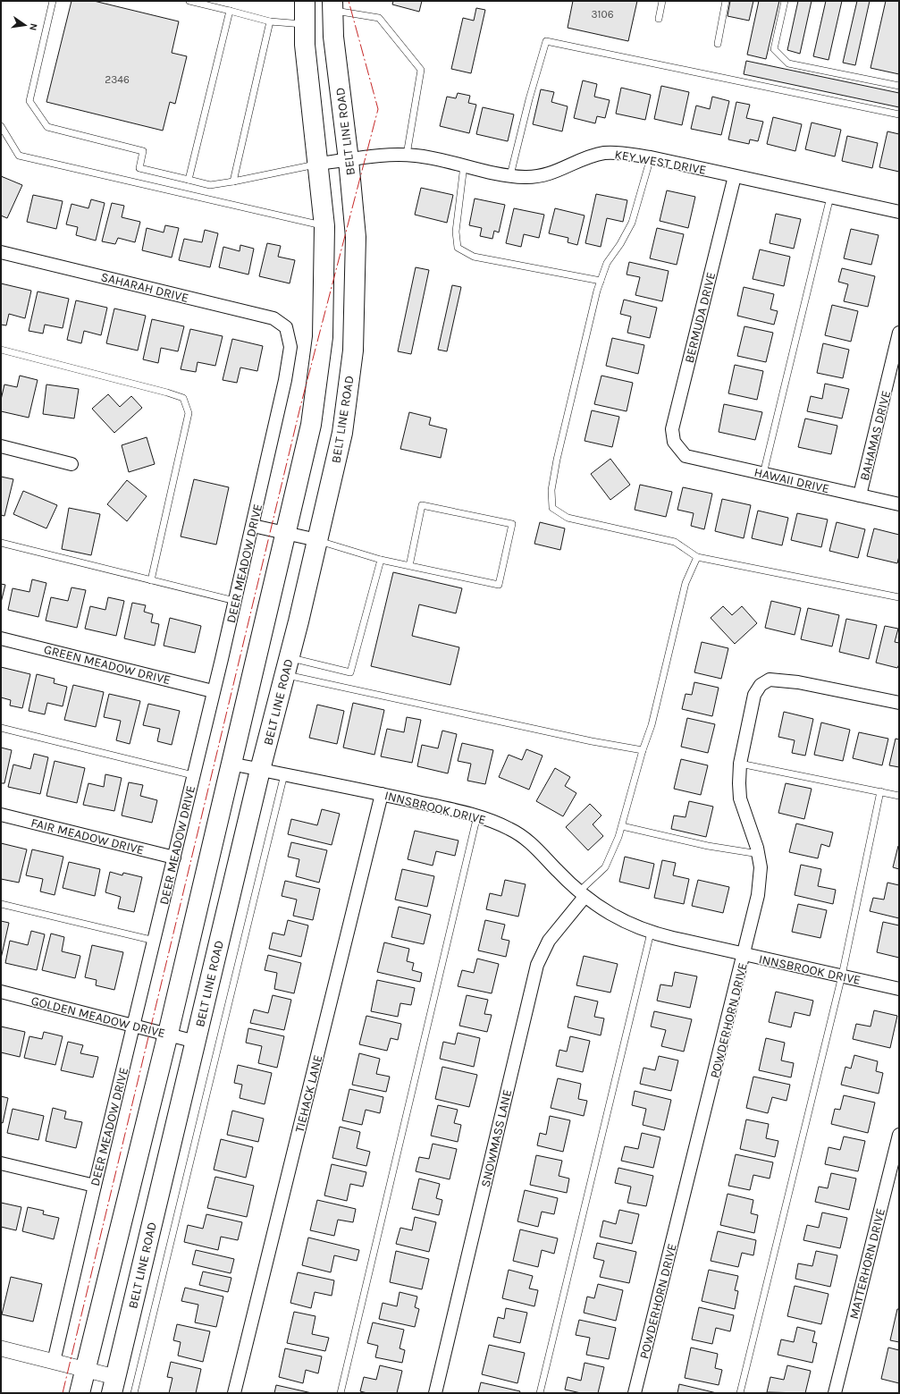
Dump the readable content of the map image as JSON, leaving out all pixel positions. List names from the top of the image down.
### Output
{
  "streets": {
    "main road": ["BELT LINE ROAD"],
    "street": [
      "KEY WEST DRIVE",
      "SAHARAH DRIVE",
      "BERMUDA DRIVE",
      "BAHAMAS DRIVE",
      "HAWAII DRIVE",
      "DEER MEADOW DRIVE",
      "GREEN MEADOW DRIVE",
      "INNSBROOK DRIVE",
      "FAIR MEADOW DRIVE",
      "GOLDEN MEADOW DRIVE",
      "POWDERHORN DRIVE",
      "TIEHACK LANE",
      "SNOWMASS LANE",
      "MATTERHORN DRIVE"
    ]
  },
  "crossings": [
    ["BELT LINE ROAD", "KEY WEST DRIVE"],
    ["BELT LINE ROAD", "INNSBROOK DRIVE"],
    ["BELT LINE ROAD", "GOLDEN MEADOW DRIVE"],
    ["KEY WEST DRIVE", "BERMUDA DRIVE"],
    ["SAHARAH DRIVE", "DEER MEADOW DRIVE"],
    ["BERMUDA DRIVE", "HAWAII DRIVE"],
    ["BAHAMAS DRIVE", "HAWAII DRIVE"],
    ["DEER MEADOW DRIVE", "GREEN MEADOW DRIVE"],
    ["DEER MEADOW DRIVE", "FAIR MEADOW DRIVE"],
    ["DEER MEADOW DRIVE", "GOLDEN MEADOW DRIVE"],
    ["INNSBROOK DRIVE", "POWDERHORN DRIVE"],
    ["INNSBROOK DRIVE", "TIEHACK LANE"],
    ["INNSBROOK DRIVE", "SNOWMASS LANE"]
  ],
  "house_numbers": ["3106", "2346"],
  "north": "right"
}
